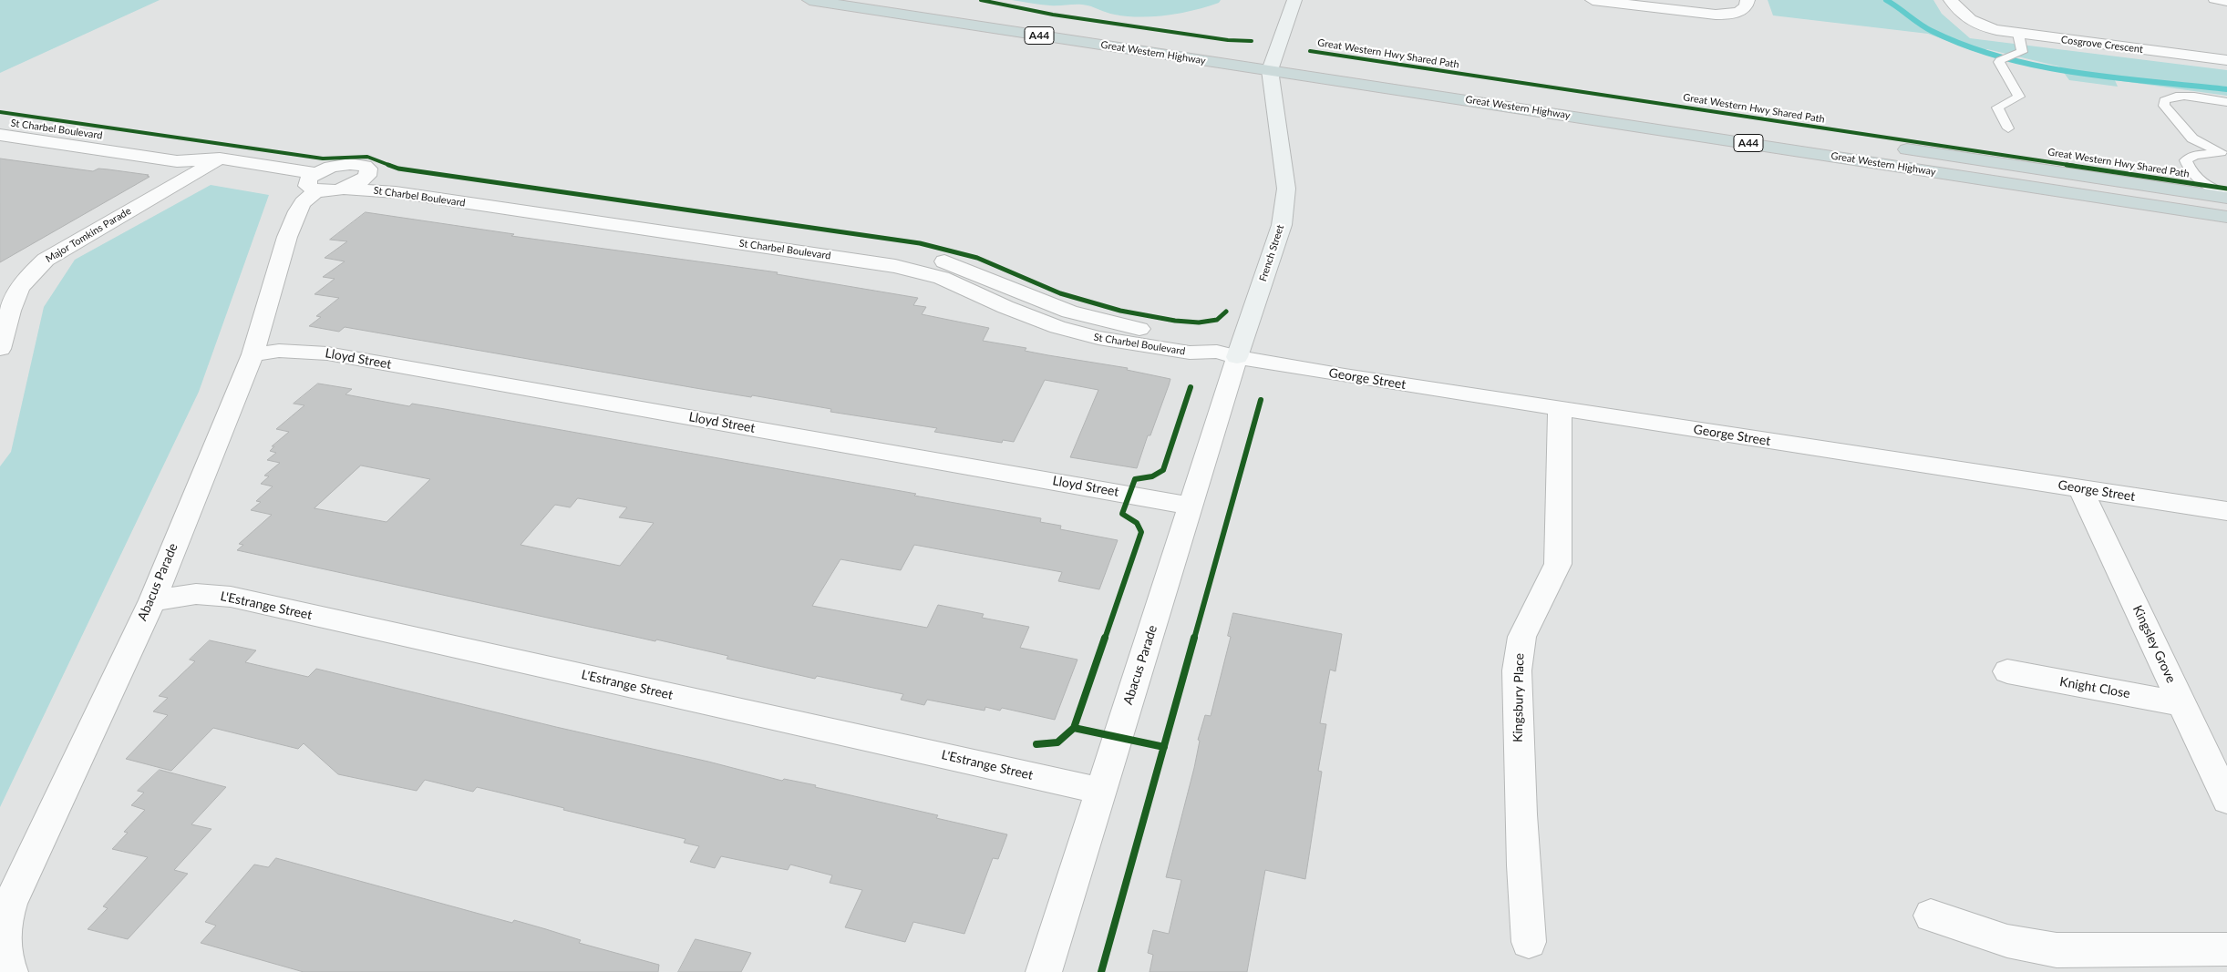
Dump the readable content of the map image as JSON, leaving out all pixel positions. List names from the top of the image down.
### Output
{
  "streets": {
    "highway": ["A44", "Great Western Highway"],
    "street": [
      "Cosgrove Crescent",
      "St Charbel Boulevard",
      "Major Tomkins Parade",
      "French Street",
      "Lloyd Street",
      "George Street",
      "Abacus Parade",
      "L'Estrange Street",
      "Kingsley Grove",
      "Knight Close",
      "Kingsbury Place"
    ],
    "cycle path": ["Great Western Hwy Shared Path"]
  },
  "crossings": [
    ["Great Western Highway", "French Street"],
    ["St Charbel Boulevard", "Major Tomkins Parade"],
    ["St Charbel Boulevard", "French Street"],
    ["St Charbel Boulevard", "George Street"],
    ["St Charbel Boulevard", "Abacus Parade"],
    ["French Street", "George Street"],
    ["French Street", "Abacus Parade"],
    ["Lloyd Street", "Abacus Parade"],
    ["George Street", "Abacus Parade"],
    ["George Street", "Kingsley Grove"],
    ["George Street", "Kingsbury Place"],
    ["Abacus Parade", "L'Estrange Street"],
    ["Kingsley Grove", "Knight Close"]
  ]
}
